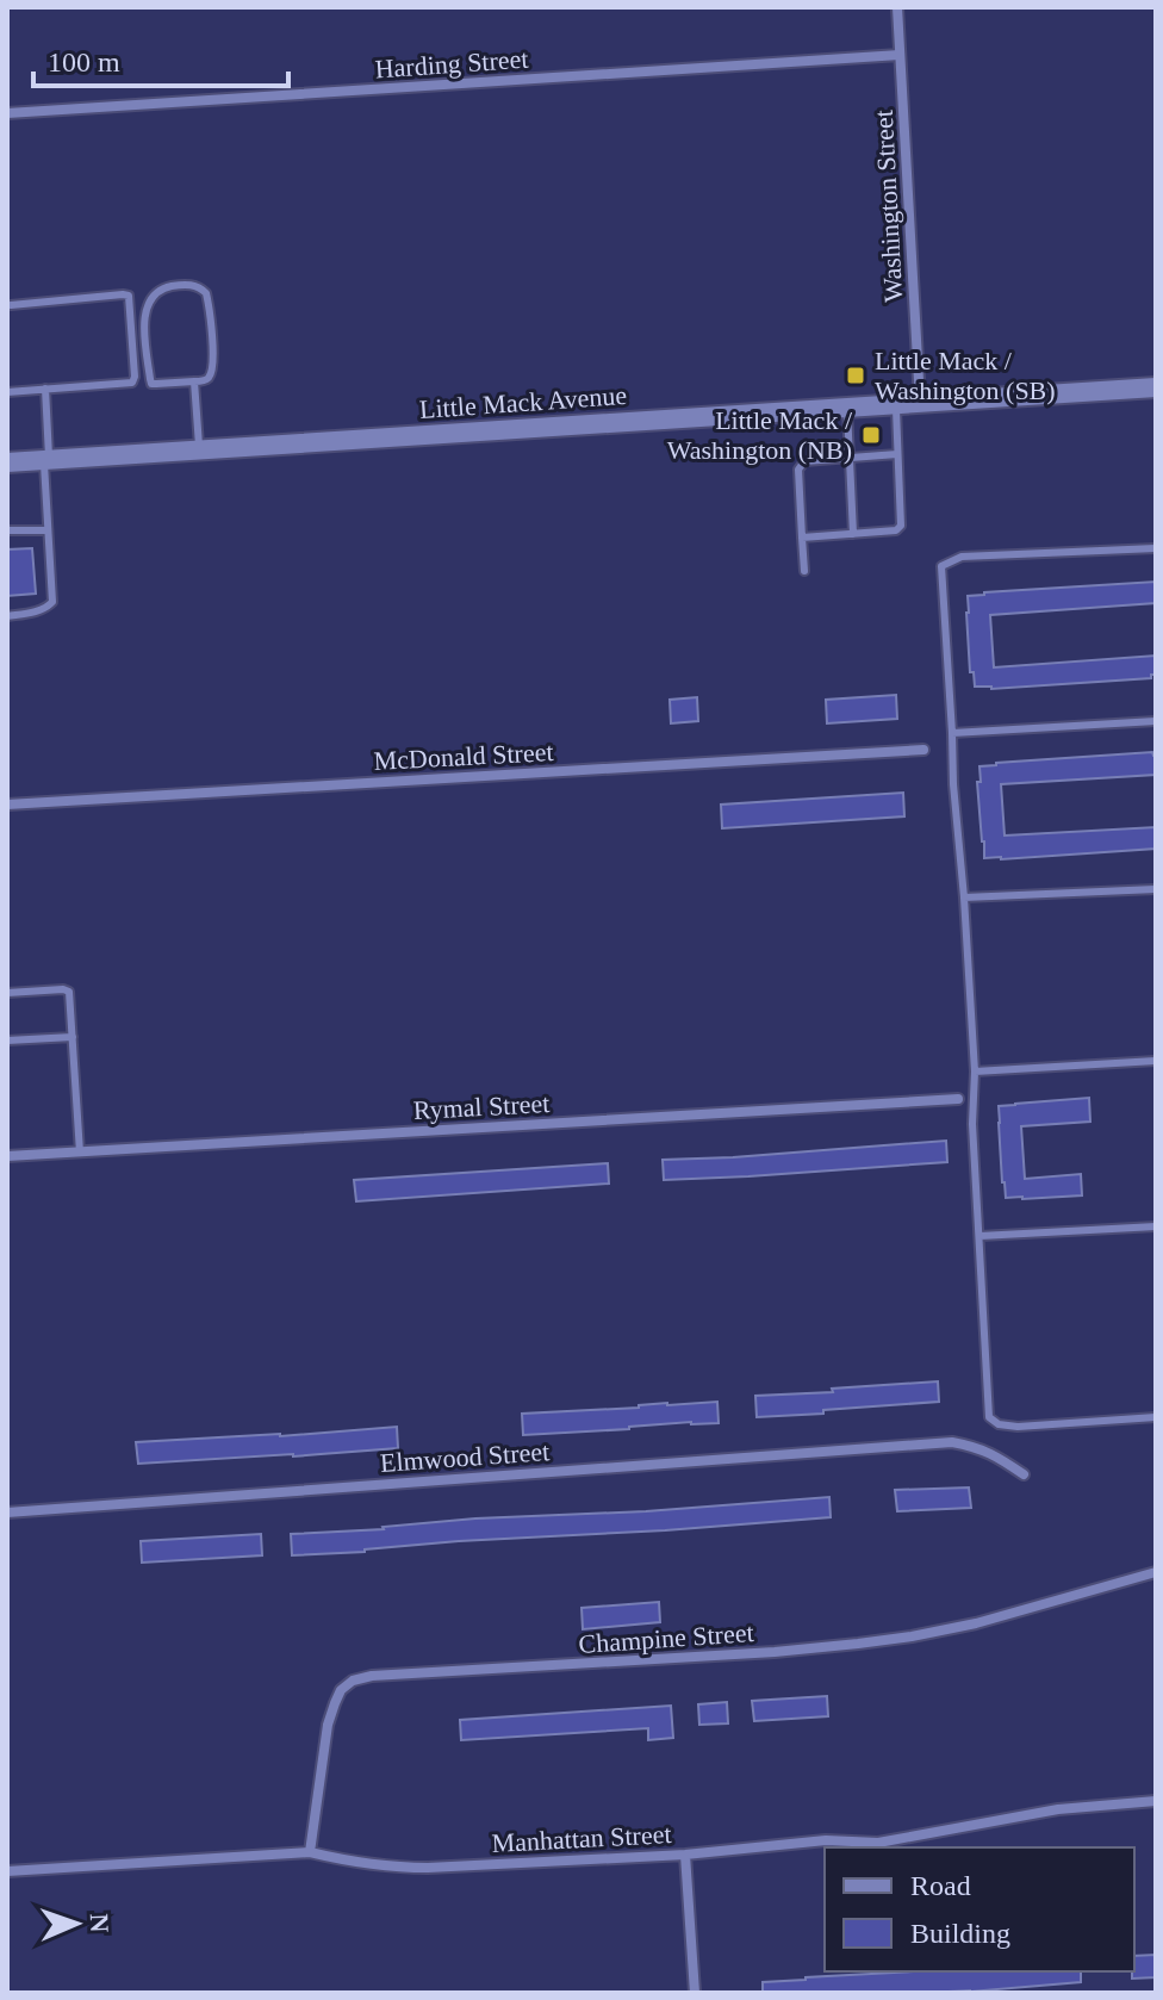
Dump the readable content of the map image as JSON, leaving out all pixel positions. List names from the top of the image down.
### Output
{
  "streets": {
    "main road": ["Little Mack Avenue"],
    "street": [
      "Harding Street",
      "Washington Street",
      "McDonald Street",
      "Rymal Street",
      "Elmwood Street",
      "Champine Street",
      "Manhattan Street"
    ]
  },
  "crossings": [
    ["Harding Street", "Washington Street"],
    ["Washington Street", "Little Mack Avenue"],
    ["Champine Street", "Manhattan Street"]
  ],
  "places": {
    "transit": ["Little Mack / Washington (SB)", "Little Mack / Washington (NB)"]
  },
  "legend": ["Road", "Building"],
  "scale_bar": "100 m",
  "north": "right"
}
